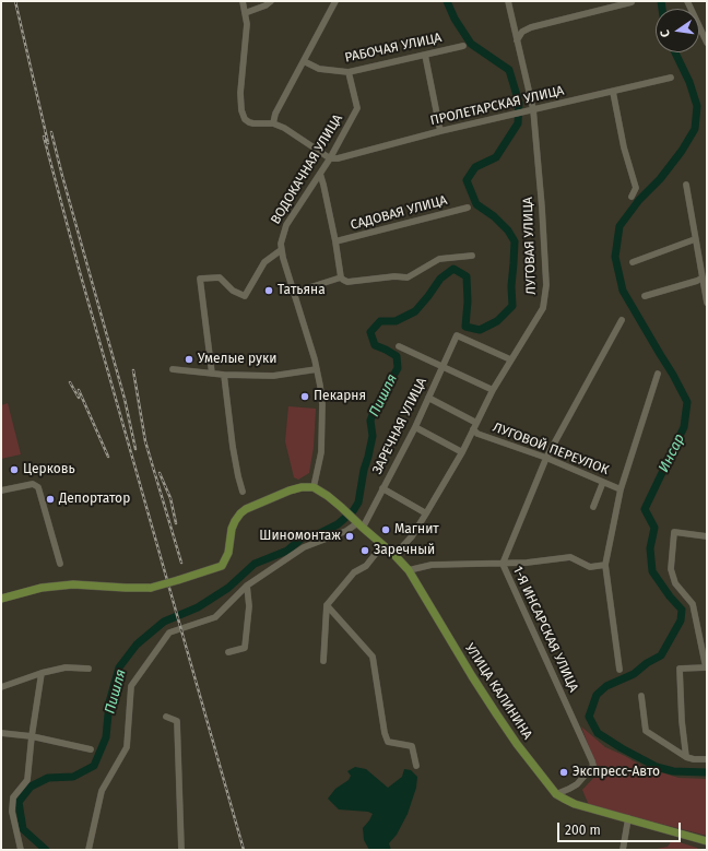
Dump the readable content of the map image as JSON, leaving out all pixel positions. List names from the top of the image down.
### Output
{
  "streets": {
    "main road": ["УЛИЦА КАЛИНИНА"],
    "street": [
      "РАБОЧАЯ УЛИЦА",
      "ПРОЛЕТАРСКАЯ УЛИЦА",
      "ВОДОКАЧНАЯ УЛИЦА",
      "САДОВАЯ УЛИЦА",
      "ЛУГОВАЯ УЛИЦА",
      "ЗАРЕЧНАЯ УЛИЦА",
      "ЛУГОВОЙ ПЕРЕУЛОК",
      "1-Я ИНСАРСКАЯ УЛИЦА"
    ]
  },
  "crossings": [
    ["РАБОЧАЯ УЛИЦА", "ВОДОКАЧНАЯ УЛИЦА"],
    ["ПРОЛЕТАРСКАЯ УЛИЦА", "ВОДОКАЧНАЯ УЛИЦА"],
    ["ПРОЛЕТАРСКАЯ УЛИЦА", "ЛУГОВАЯ УЛИЦА"],
    ["ЛУГОВАЯ УЛИЦА", "ЗАРЕЧНАЯ УЛИЦА"],
    ["ЛУГОВАЯ УЛИЦА", "ЛУГОВОЙ ПЕРЕУЛОК"],
    ["ЛУГОВАЯ УЛИЦА", "УЛИЦА КАЛИНИНА"],
    ["ЗАРЕЧНАЯ УЛИЦА", "УЛИЦА КАЛИНИНА"],
    ["ЛУГОВОЙ ПЕРЕУЛОК", "1-Я ИНСАРСКАЯ УЛИЦА"],
    ["1-Я ИНСАРСКАЯ УЛИЦА", "УЛИЦА КАЛИНИНА"]
  ],
  "water": ["Пишля", "Инсар"],
  "places": [
    "Татьяна",
    "Умелые руки",
    "Пекарня",
    "Церковь",
    "Депортатор",
    "Магнит",
    "Шиномонтаж",
    "Заречный",
    "Экспресс-Авто"
  ],
  "scale_bar": "200 m",
  "north": "left"
}
